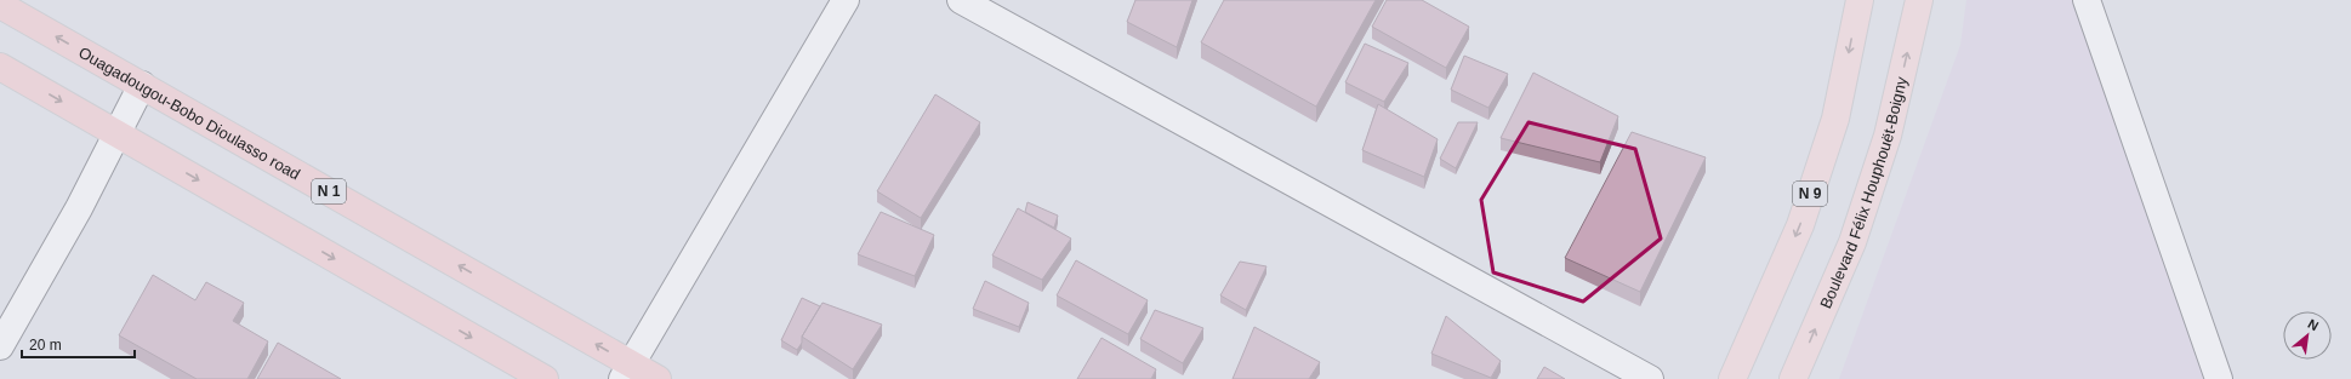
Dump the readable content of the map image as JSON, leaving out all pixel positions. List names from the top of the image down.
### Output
{
  "streets": {
    "highway": ["Ouagadougou-Bobo Dioulasso road", "N 1"],
    "main road": ["Boulevard Félix Houphouët-Boigny", "N 9"]
  },
  "scale_bar": "20 m",
  "north": "top right"
}
